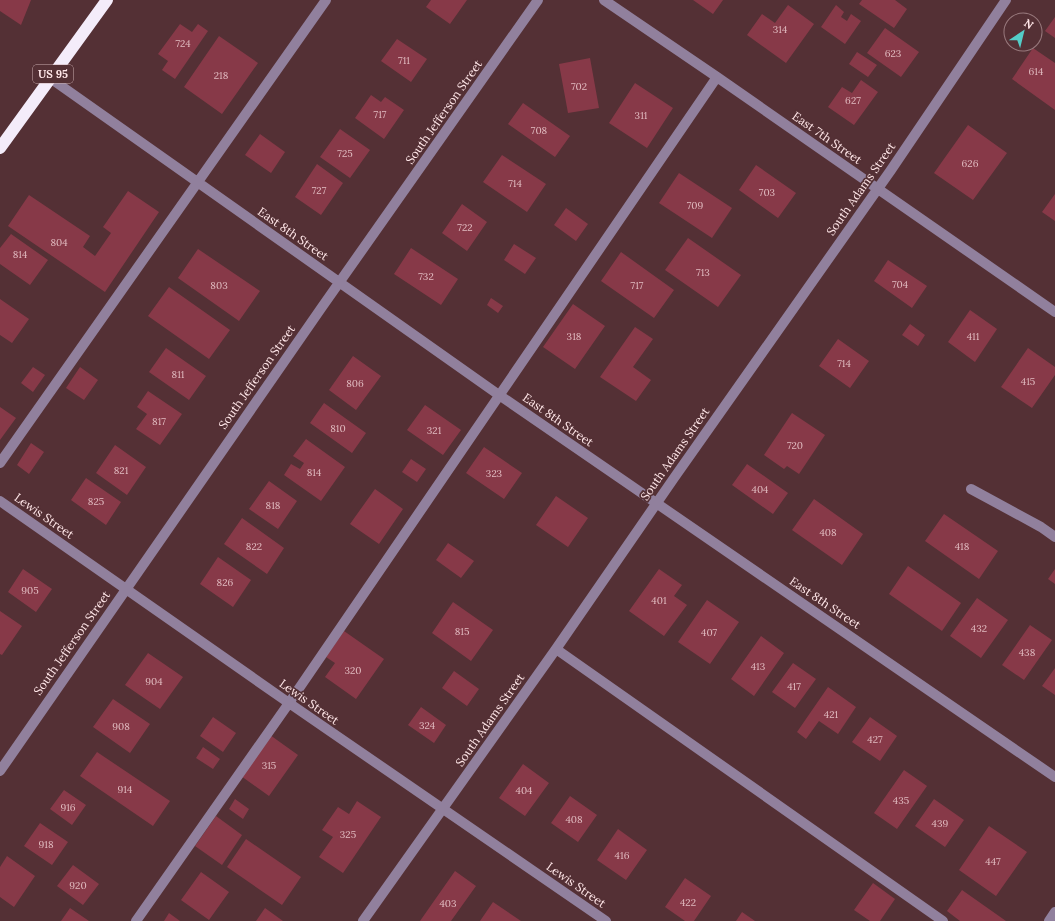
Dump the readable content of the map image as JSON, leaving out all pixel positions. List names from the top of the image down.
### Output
{
  "streets": {
    "highway": ["US 95"],
    "street": [
      "South Jefferson Street",
      "East 7th Street",
      "South Adams Street",
      "East 8th Street",
      "Lewis Street"
    ]
  },
  "crossings": [
    ["US 95", "East 8th Street"],
    ["South Jefferson Street", "East 8th Street"],
    ["South Jefferson Street", "Lewis Street"],
    ["East 7th Street", "South Adams Street"],
    ["South Adams Street", "East 8th Street"],
    ["South Adams Street", "Lewis Street"]
  ],
  "house_numbers": [
    "314",
    "724",
    "623",
    "711",
    "614",
    "218",
    "702",
    "627",
    "717",
    "311",
    "708",
    "725",
    "626",
    "714",
    "727",
    "703",
    "709",
    "722",
    "804",
    "814",
    "713",
    "732",
    "704",
    "803",
    "717",
    "318",
    "411",
    "714",
    "811",
    "415",
    "806",
    "817",
    "810",
    "321",
    "720",
    "821",
    "814",
    "323",
    "404",
    "825",
    "818",
    "408",
    "822",
    "418",
    "826",
    "905",
    "401",
    "432",
    "815",
    "407",
    "438",
    "413",
    "320",
    "904",
    "417",
    "421",
    "324",
    "908",
    "427",
    "315",
    "914",
    "404",
    "435",
    "916",
    "408",
    "439",
    "325",
    "918",
    "416",
    "447",
    "920",
    "422",
    "403"
  ],
  "north": "top right"
}
